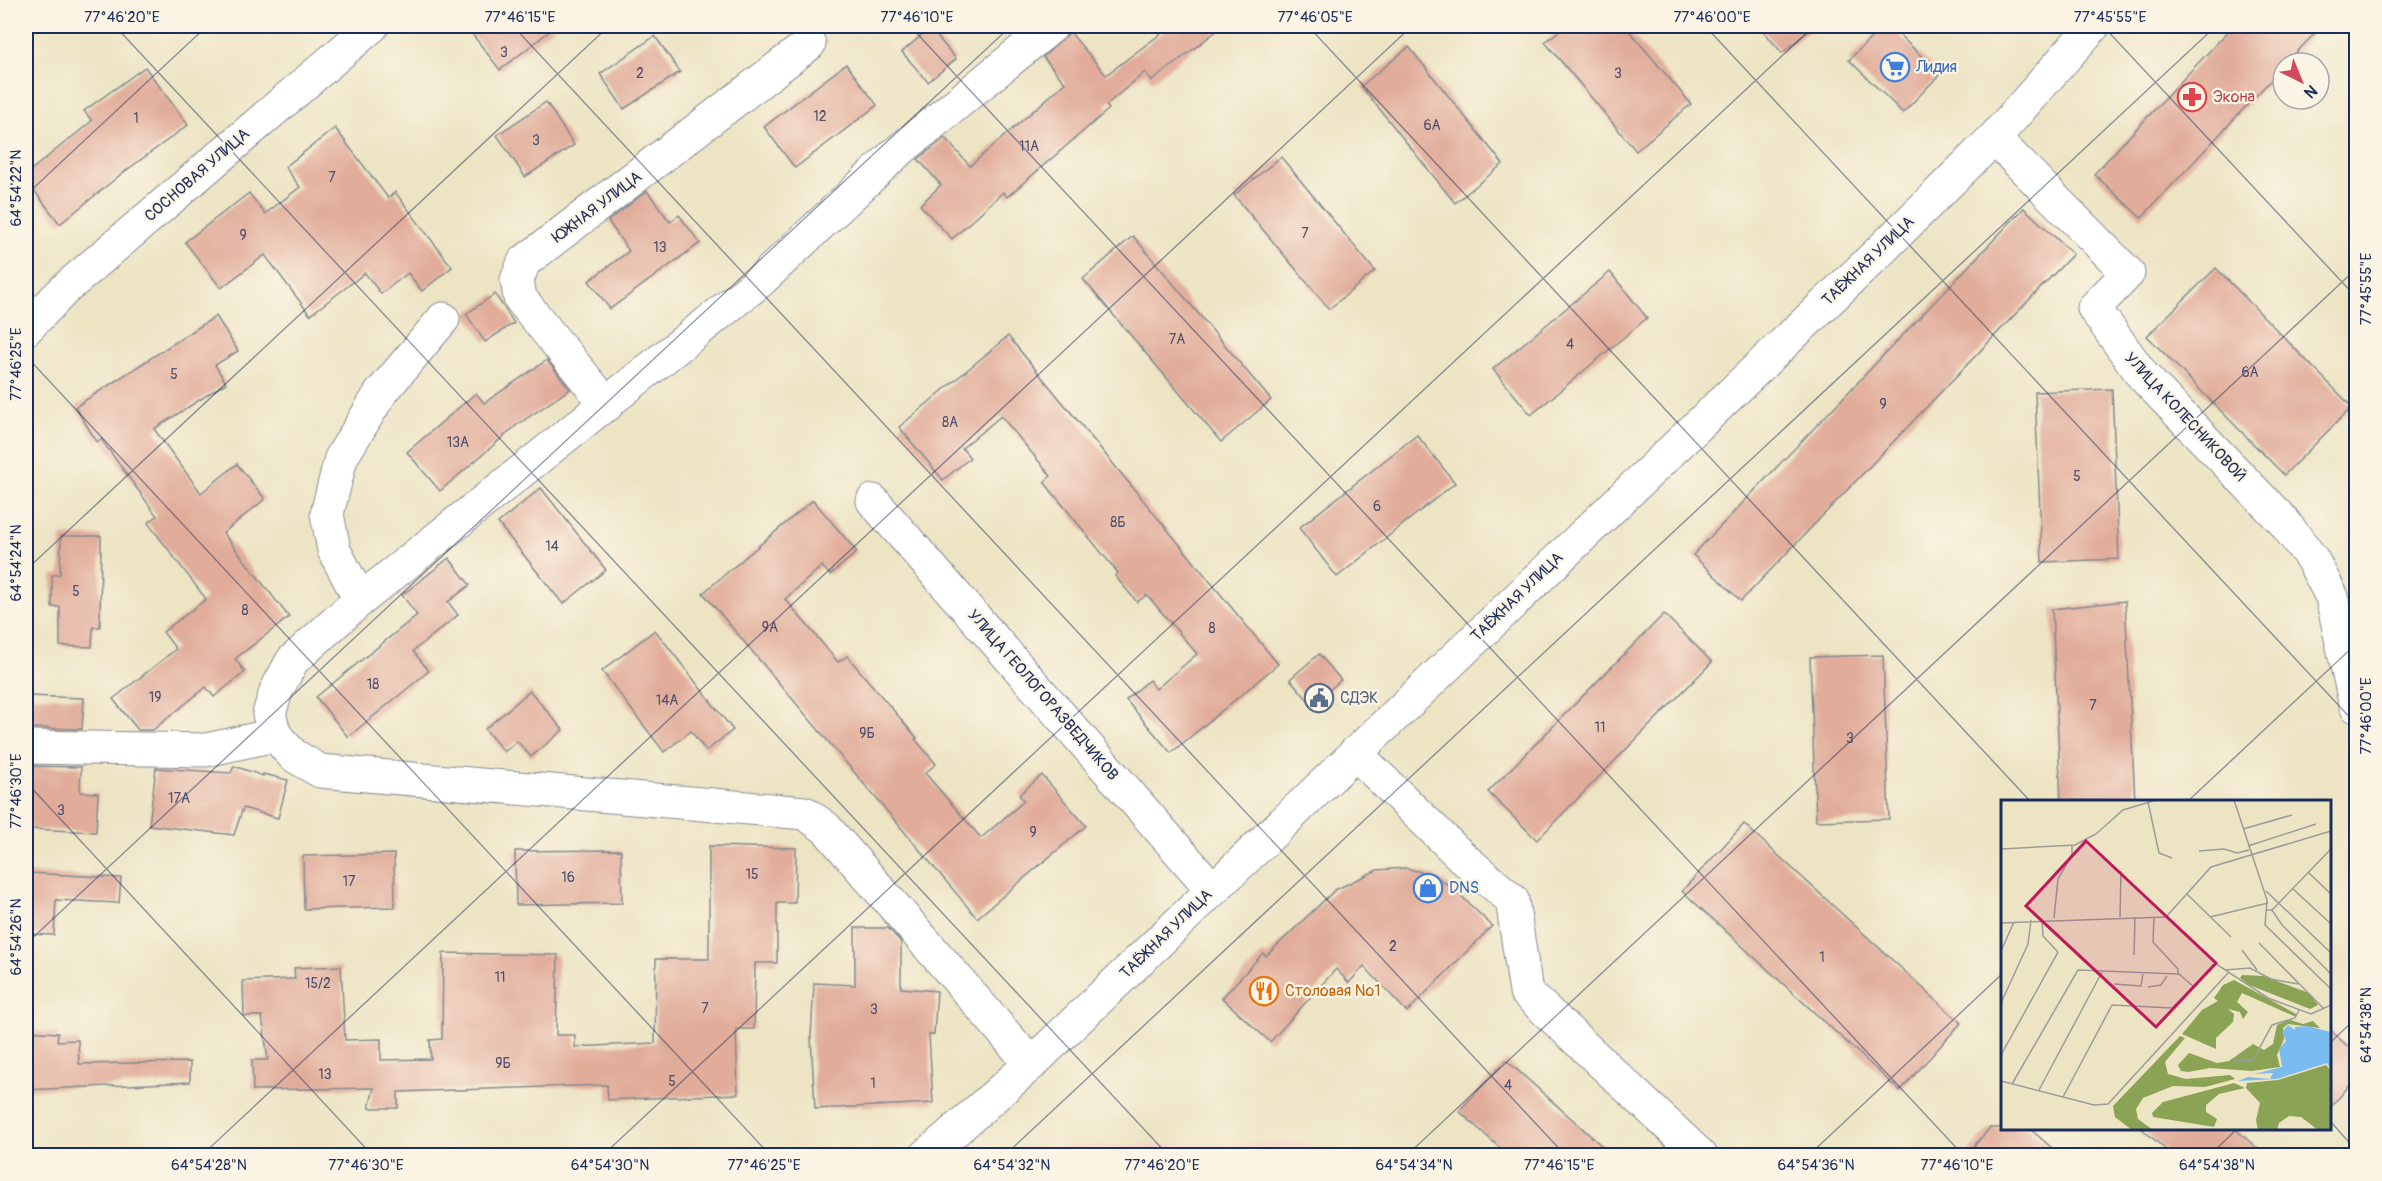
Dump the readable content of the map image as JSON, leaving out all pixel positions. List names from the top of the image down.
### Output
{
  "streets": {
    "street": [
      "СОСНОВАЯ УЛИЦА",
      "ЮЖНАЯ УЛИЦА",
      "ТАЁЖНАЯ УЛИЦА",
      "УЛИЦА КОЛЕСНИКОВОЙ",
      "УЛИЦА ГЕОЛОГОРАЗВЕДЧИКОВ"
    ]
  },
  "crossings": [
    ["ТАЁЖНАЯ УЛИЦА", "УЛИЦА КОЛЕСНИКОВОЙ"],
    ["ТАЁЖНАЯ УЛИЦА", "УЛИЦА ГЕОЛОГОРАЗВЕДЧИКОВ"]
  ],
  "places": {
    "supermarket": ["Лидия"],
    "pharmacy": ["Экона"],
    "public building": ["СДЭК"],
    "shop": ["DNS"],
    "restaurant": ["Столовая №1"]
  },
  "house_numbers": [
    "3",
    "2",
    "3",
    "12",
    "1",
    "6А",
    "3",
    "11А",
    "7",
    "7",
    "9",
    "13",
    "7А",
    "4",
    "6А",
    "5",
    "9",
    "8А",
    "13А",
    "5",
    "6",
    "8Б",
    "14",
    "5",
    "8",
    "9А",
    "8",
    "18",
    "19",
    "14А",
    "7",
    "11",
    "9Б",
    "3",
    "17А",
    "3",
    "9",
    "15",
    "16",
    "17",
    "2",
    "1",
    "11",
    "15/2",
    "7",
    "3",
    "9Б",
    "13",
    "5",
    "1",
    "4"
  ],
  "north": "bottom right",
  "coordinates": [
    "77°46'20\"E",
    "77°46'15\"E",
    "77°46'10\"E",
    "77°46'05\"E",
    "77°46'00\"E",
    "77°45'55\"E",
    "64°54'22\"N",
    "77°46'25\"E",
    "64°54'24\"N",
    "77°46'30\"E",
    "64°54'26\"N",
    "64°54'38\"N",
    "64°54'28\"N",
    "64°54'30\"N",
    "64°54'32\"N",
    "64°54'34\"N",
    "64°54'36\"N"
  ]
}
